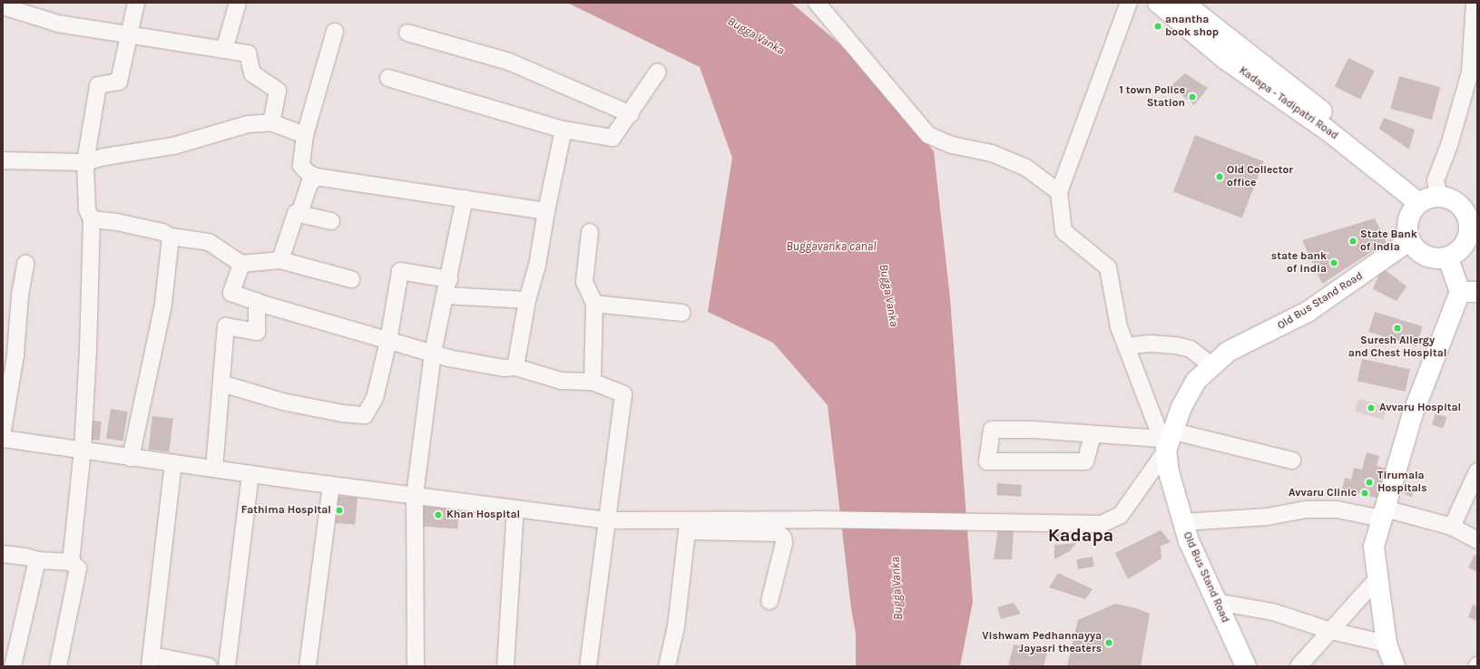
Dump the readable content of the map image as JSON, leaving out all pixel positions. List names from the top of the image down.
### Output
{
  "streets": {
    "main road": ["Kadapa - Tadipatri Road", "Old Bus Stand Road"]
  },
  "crossings": [
    ["Kadapa - Tadipatri Road", "Old Bus Stand Road"]
  ],
  "districts": ["Kadapa"],
  "water": ["Bugga Vanka", "Buggavanka canal"],
  "places": [
    "anantha book shop",
    "1 town Police Station",
    "Old Collector office",
    "State Bank of India",
    "state bank of india",
    "Suresh Allergy and Chest Hospital",
    "Avvaru Hospital",
    "Tirumala Hospitals",
    "Avvaru Clinic",
    "Fathima Hospital",
    "Khan Hospital",
    "Vishwam Pedhannayya Jayasri theaters"
  ]
}
